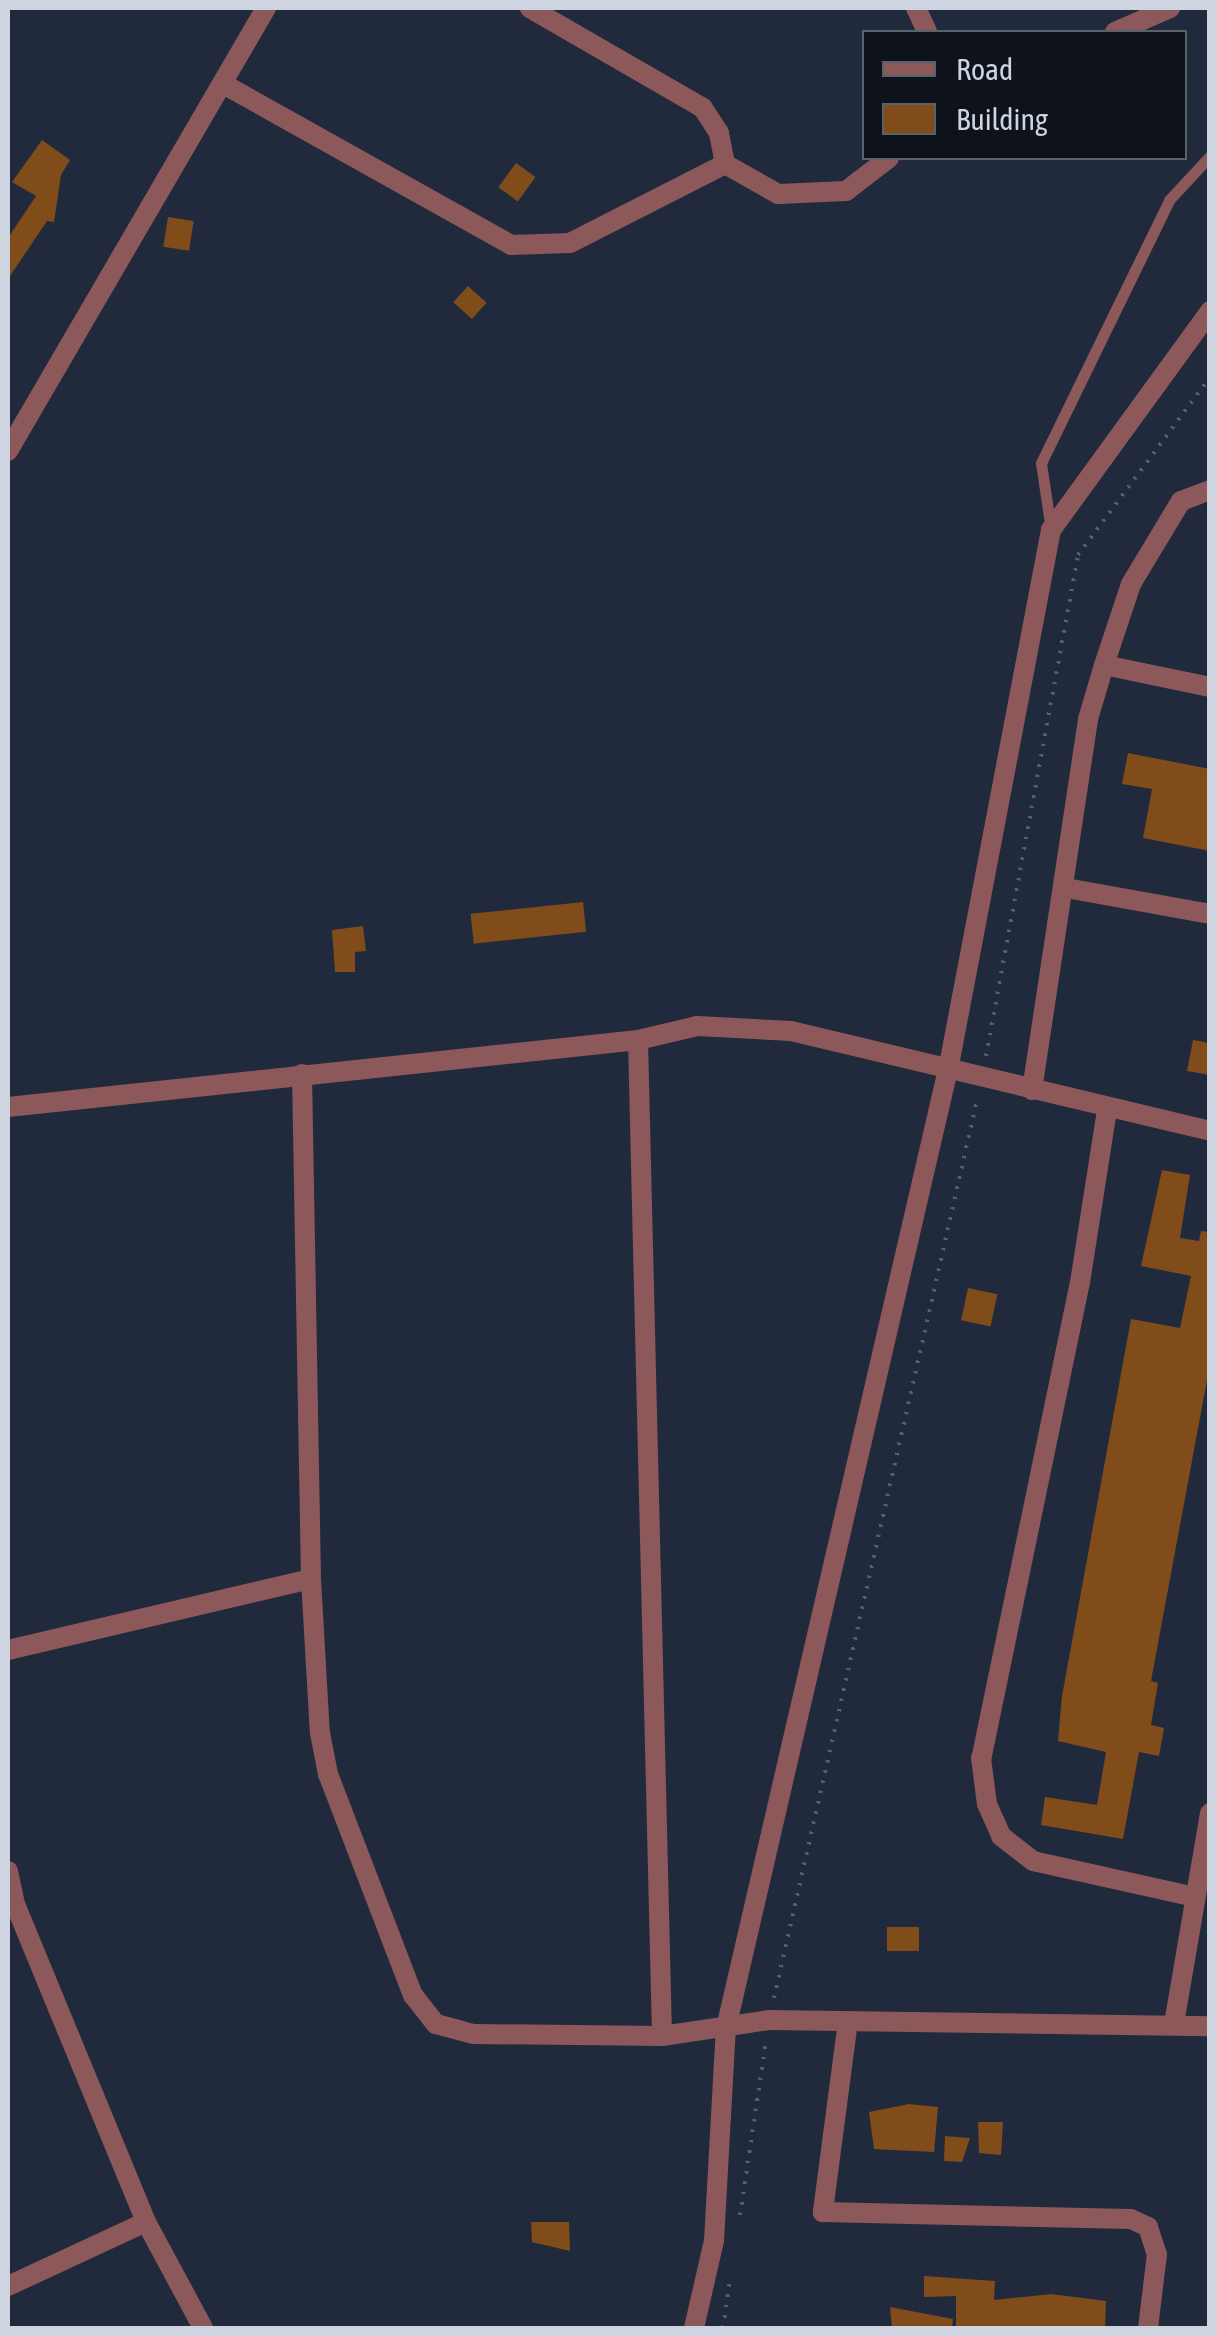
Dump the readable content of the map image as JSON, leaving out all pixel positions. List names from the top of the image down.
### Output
{
  "legend": ["Road", "Building"]
}
